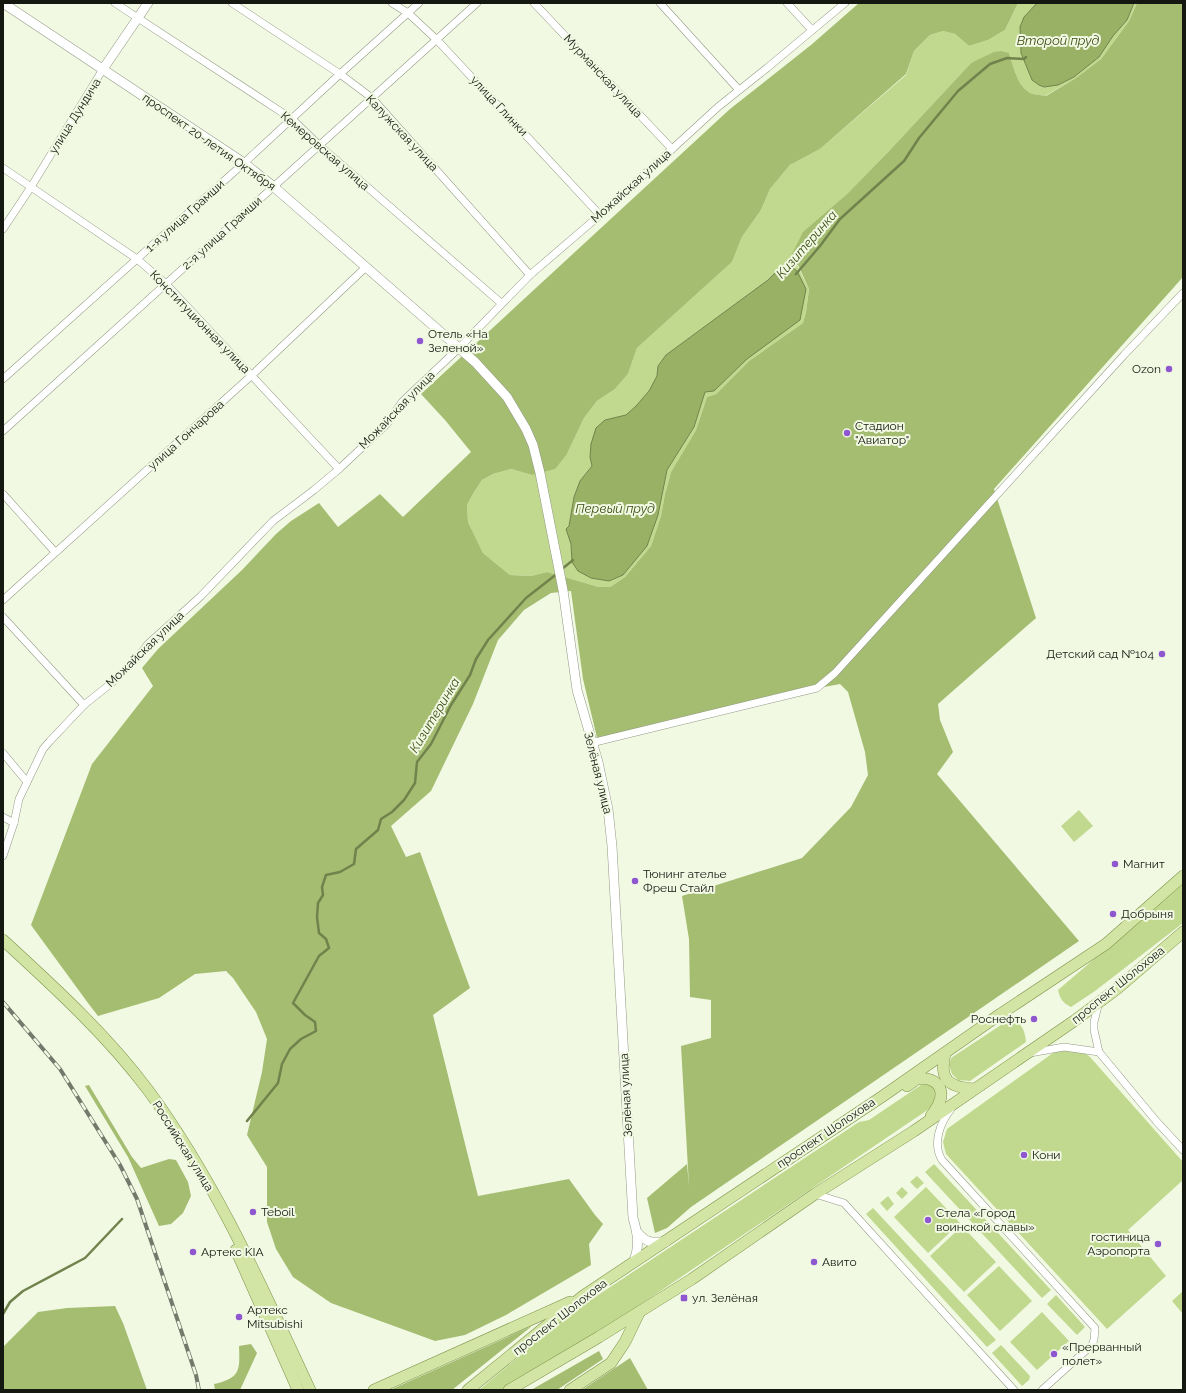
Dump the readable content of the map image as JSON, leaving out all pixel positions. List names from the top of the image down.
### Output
{
  "streets": {
    "main road": ["проспект Шолохова", "Российская улица"],
    "street": [
      "Мурманская улица",
      "улица Глинки",
      "улица Дундича",
      "Калужская улица",
      "проспект 20-летия Октября",
      "Кемеровская улица",
      "Можайская улица",
      "1-я улица Грамши",
      "2-я улица Грамши",
      "Конституционная улица",
      "улица Гончарова",
      "Зелёная улица"
    ]
  },
  "crossings": [
    ["Мурманская улица", "Можайская улица"],
    ["улица Глинки", "Можайская улица"],
    ["улица Глинки", "1-я улица Грамши"],
    ["улица Глинки", "2-я улица Грамши"],
    ["улица Дундича", "проспект 20-летия Октября"],
    ["улица Дундича", "Кемеровская улица"],
    ["улица Дундича", "Конституционная улица"],
    ["Калужская улица", "Можайская улица"],
    ["Калужская улица", "1-я улица Грамши"],
    ["Калужская улица", "2-я улица Грамши"],
    ["проспект 20-летия Октября", "Можайская улица"],
    ["проспект 20-летия Октября", "1-я улица Грамши"],
    ["проспект 20-летия Октября", "2-я улица Грамши"],
    ["проспект 20-летия Октября", "улица Гончарова"],
    ["проспект 20-летия Октября", "Зелёная улица"],
    ["Кемеровская улица", "Можайская улица"],
    ["Кемеровская улица", "1-я улица Грамши"],
    ["Кемеровская улица", "2-я улица Грамши"],
    ["Можайская улица", "Конституционная улица"],
    ["Можайская улица", "Зелёная улица"],
    ["1-я улица Грамши", "Конституционная улица"],
    ["2-я улица Грамши", "Конституционная улица"],
    ["Конституционная улица", "улица Гончарова"],
    ["Зелёная улица", "проспект Шолохова"]
  ],
  "water": ["Второй пруд", "Кизитеринка", "Первый пруд"],
  "places": {
    "other": [
      "Отель «На Зеленой»",
      "Ozon",
      "Стадион \"Авиатор\"",
      "Детский сад №104",
      "Магнит",
      "Тюнинг ателье Фреш Стайл",
      "Добрыня",
      "Роснефть",
      "Кони",
      "Teboil",
      "Стела «Город воинской славы»",
      "гостиница Аэропорта",
      "Артекс KIA",
      "Авито",
      "Артекс Mitsubishi",
      "«Пpepвaнный пoлeт»"
    ],
    "transit": ["ул. Зелёная"]
  }
}
